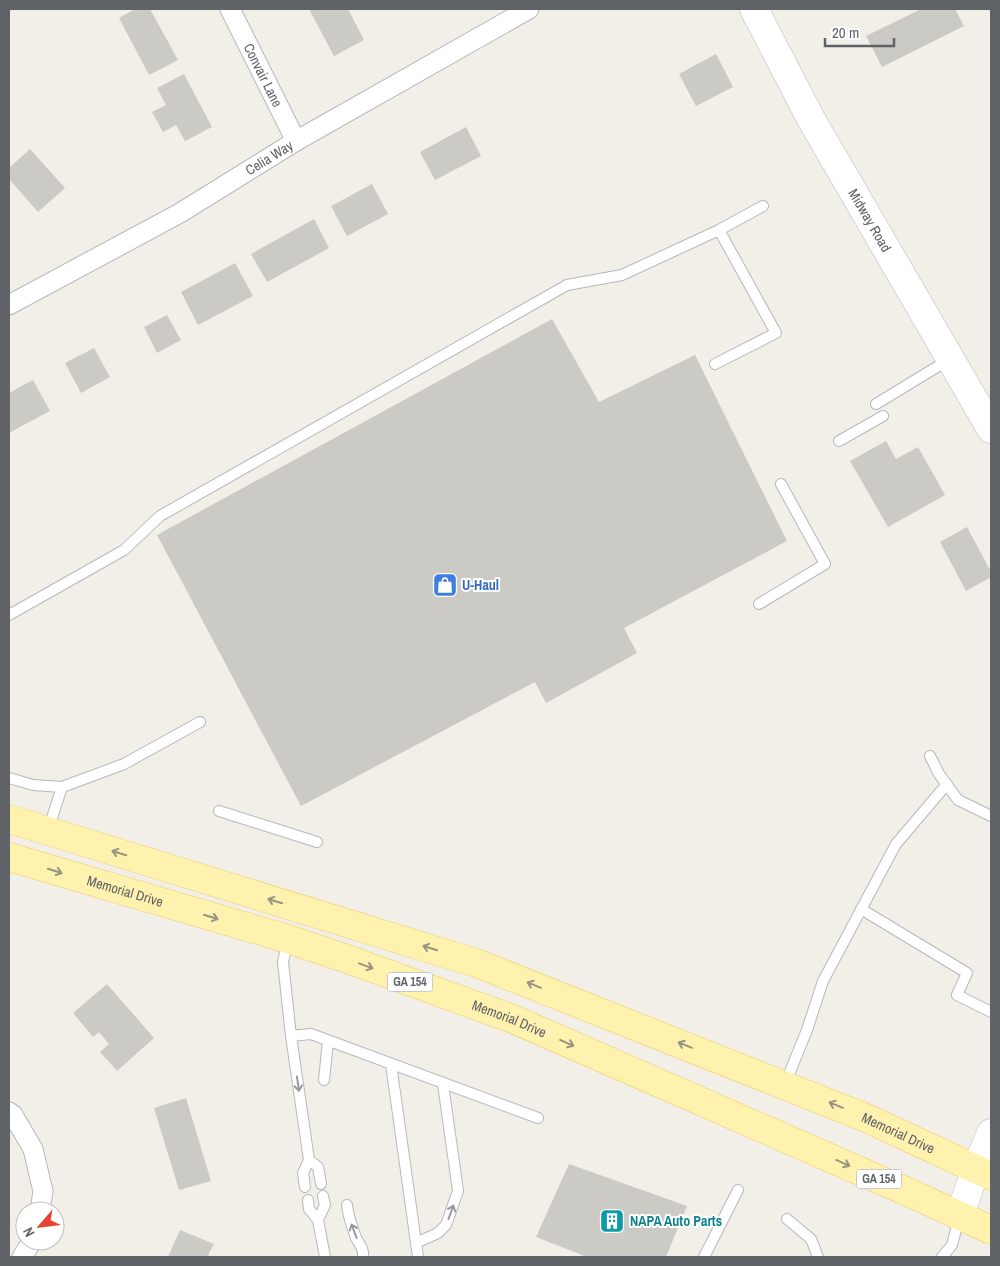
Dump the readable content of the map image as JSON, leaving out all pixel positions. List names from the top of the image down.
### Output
{
  "streets": {
    "main road": ["Memorial Drive", "GA 154"],
    "street": ["Convair Lane", "Celia Way", "Midway Road"]
  },
  "crossings": [
    ["Convair Lane", "Celia Way"]
  ],
  "places": {
    "shop": ["U-Haul"],
    "building": ["NAPA Auto Parts"]
  },
  "scale_bar": "20 m",
  "north": "bottom left"
}
